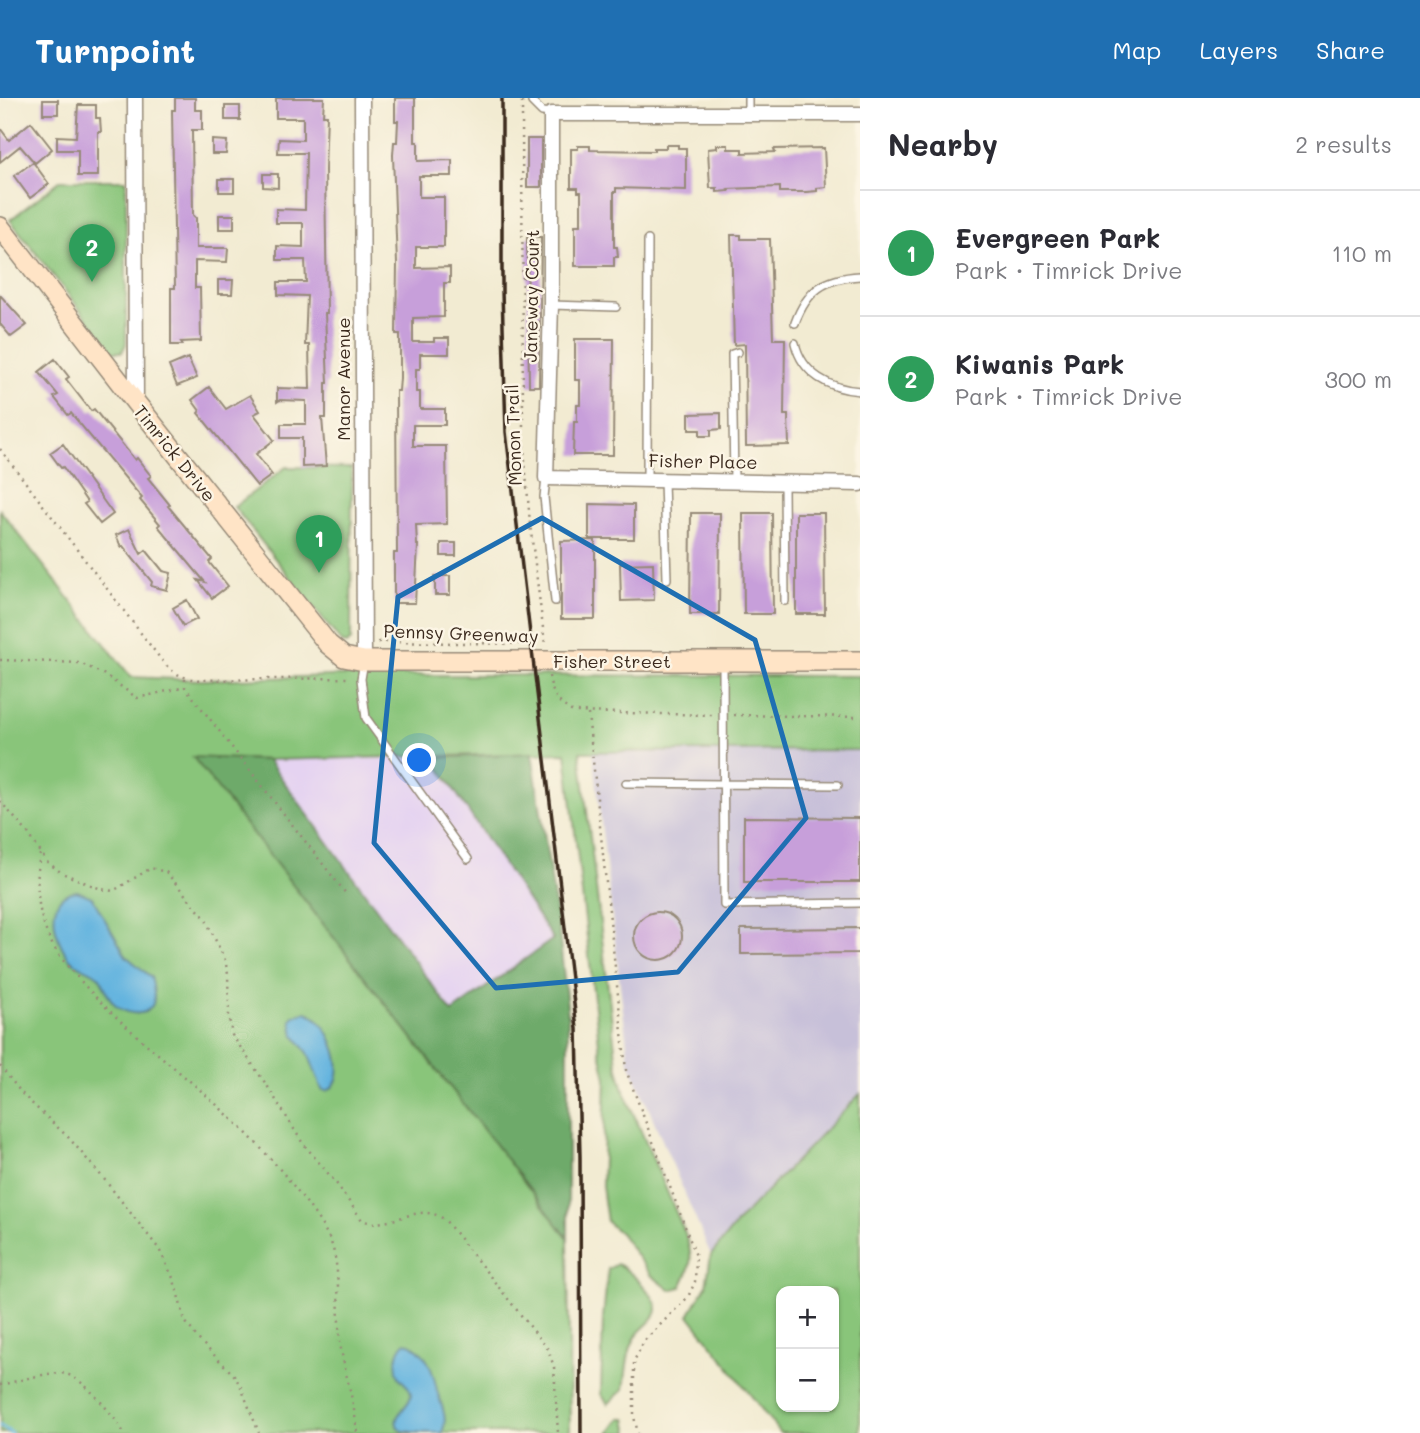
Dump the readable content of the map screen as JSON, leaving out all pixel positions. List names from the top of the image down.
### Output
{
  "streets": {
    "street": [
      "Janeway Court",
      "Manor Avenue",
      "Timrick Drive",
      "Fisher Place",
      "Fisher Street"
    ],
    "path": ["Monon Trail", "Pennsy Greenway"]
  },
  "crossings": [
    ["Janeway Court", "Fisher Place"],
    ["Manor Avenue", "Timrick Drive"],
    ["Manor Avenue", "Pennsy Greenway"],
    ["Manor Avenue", "Fisher Street"],
    ["Monon Trail", "Pennsy Greenway"],
    ["Timrick Drive", "Pennsy Greenway"],
    ["Timrick Drive", "Fisher Street"],
    ["Pennsy Greenway", "Fisher Street"]
  ],
  "page": {
    "header": "Turnpoint",
    "nav": ["Map", "Layers", "Share"],
    "heading": ["Nearby", "2 results"],
    "list": [
      {
        "mark": "1",
        "name": "Evergreen Park",
        "note": "Park · Timrick Drive",
        "value": "110 m"
      },
      {
        "mark": "2",
        "name": "Kiwanis Park",
        "note": "Park · Timrick Drive",
        "value": "300 m"
      }
    ],
    "pins": ["2", "1"],
    "map_buttons": ["+", "−"]
  }
}
